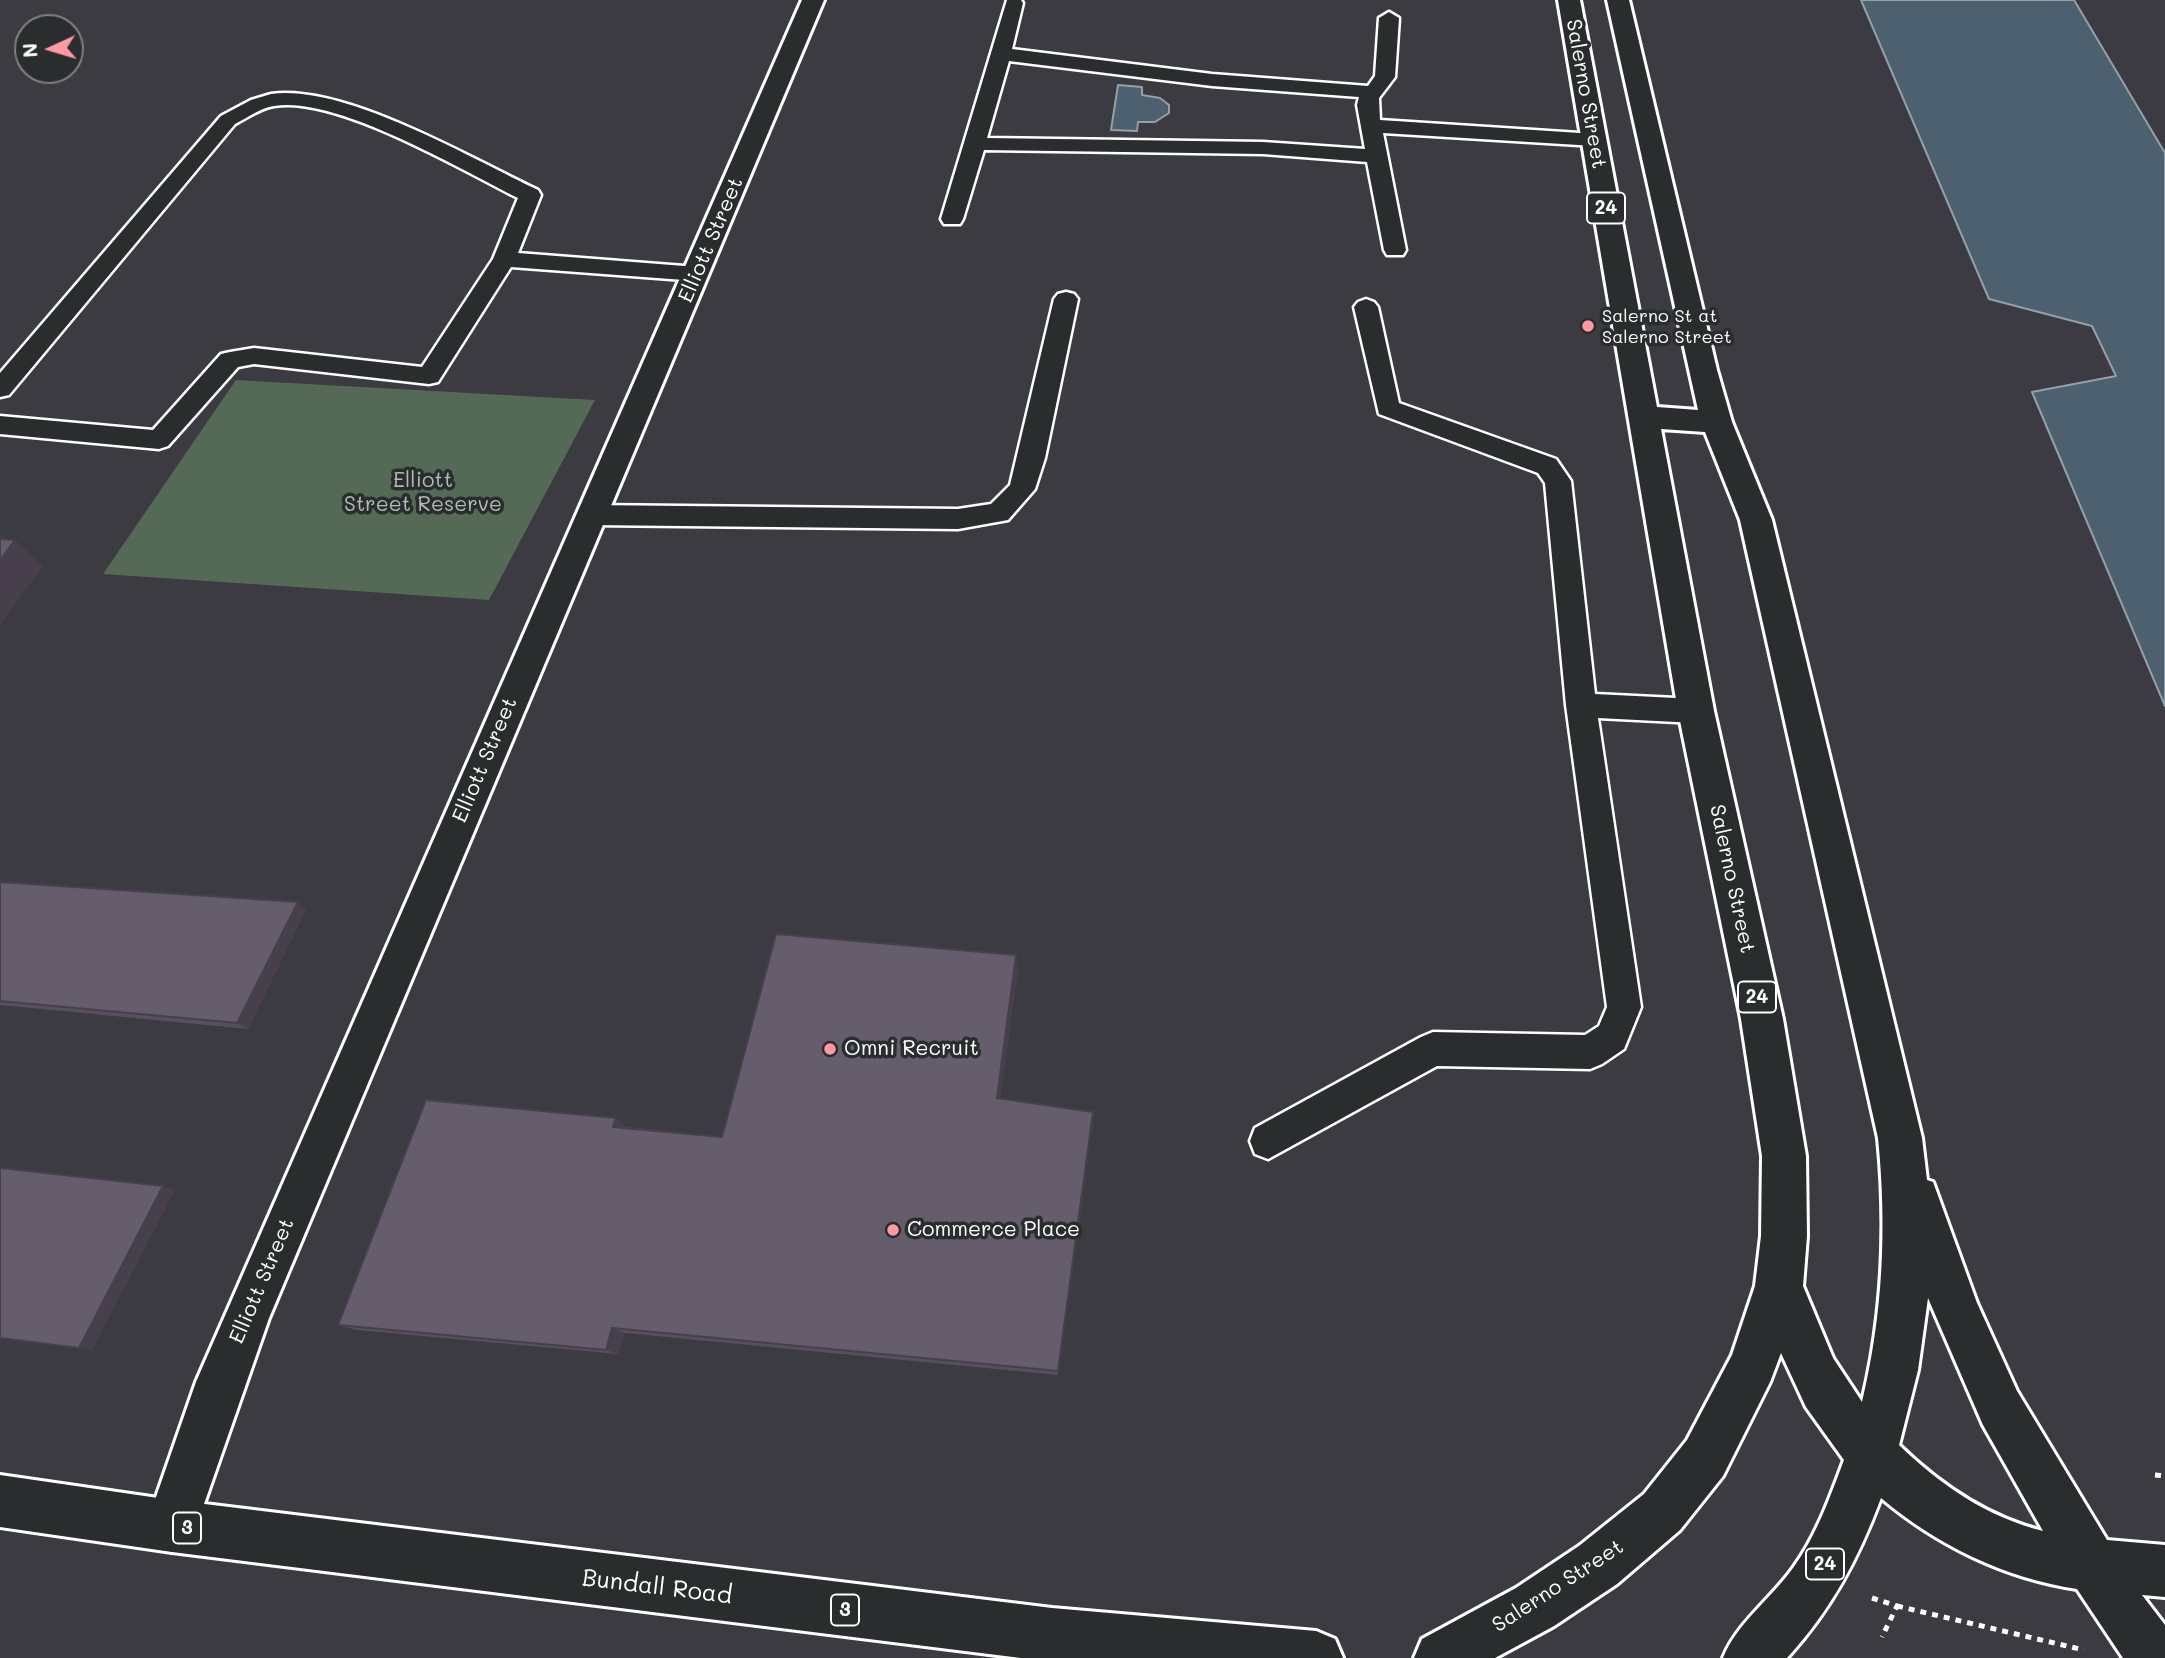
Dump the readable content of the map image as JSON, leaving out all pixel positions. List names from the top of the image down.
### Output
{
  "streets": {
    "main road": [
      "Salerno Street",
      "24",
      "Elliott Street",
      "3",
      "Bundall Road"
    ]
  },
  "crossings": [
    ["Elliott Street", "Bundall Road"]
  ],
  "parks": ["Elliott Street Reserve"],
  "places": ["Salerno St at Salerno Street", "Omni Recruit", "Commerce Place"],
  "north": "left"
}
